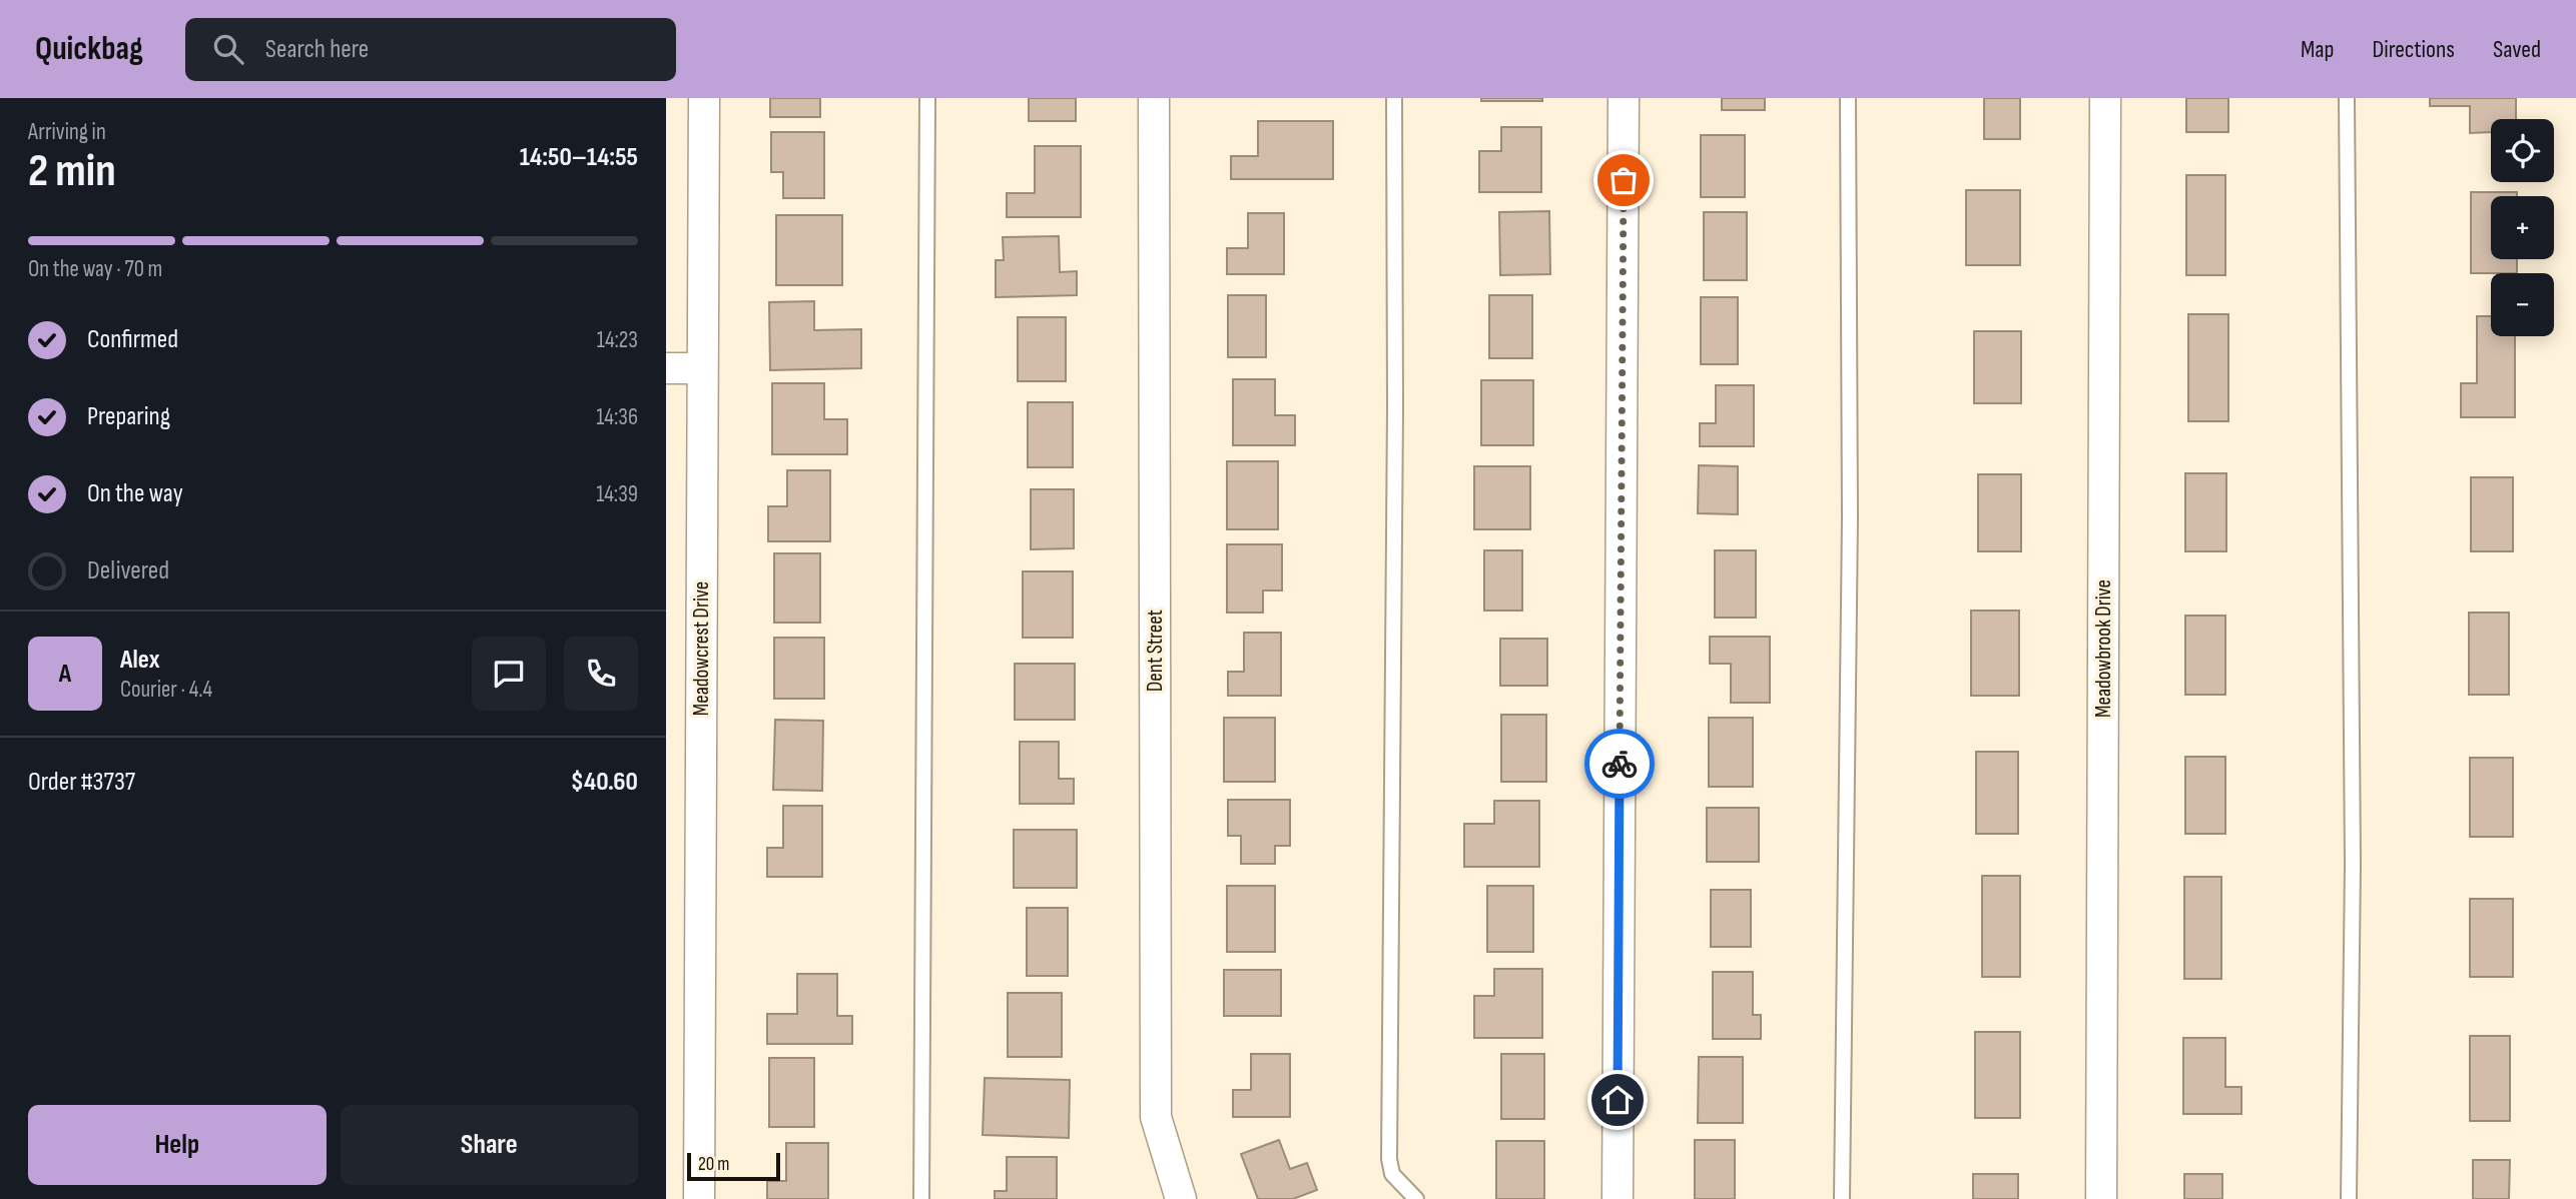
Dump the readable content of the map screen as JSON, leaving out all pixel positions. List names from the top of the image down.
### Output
{
  "streets": {
    "street": ["Meadowcrest Drive", "Meadowbrook Drive", "Dent Street"]
  },
  "scale_bar": "20 m",
  "page": {
    "header": "Quickbag",
    "search": "Search here",
    "nav": ["Map", "Directions", "Saved"],
    "heading": ["2 min", "Arriving in", "14:50–14:55"],
    "panel": [
      "Alex",
      "Courier · 4.4",
      "Order #3737",
      "$40.60"
    ],
    "map_buttons": ["+", "−"],
    "bar": "On the way · 70 m",
    "list": [
      ["Confirmed", "14:23"],
      ["Preparing", "14:36"],
      ["On the way", "14:39"],
      "Delivered"
    ],
    "round": "A",
    "buttons": ["Help", "Share"],
    "scale": "20 m"
  }
}
